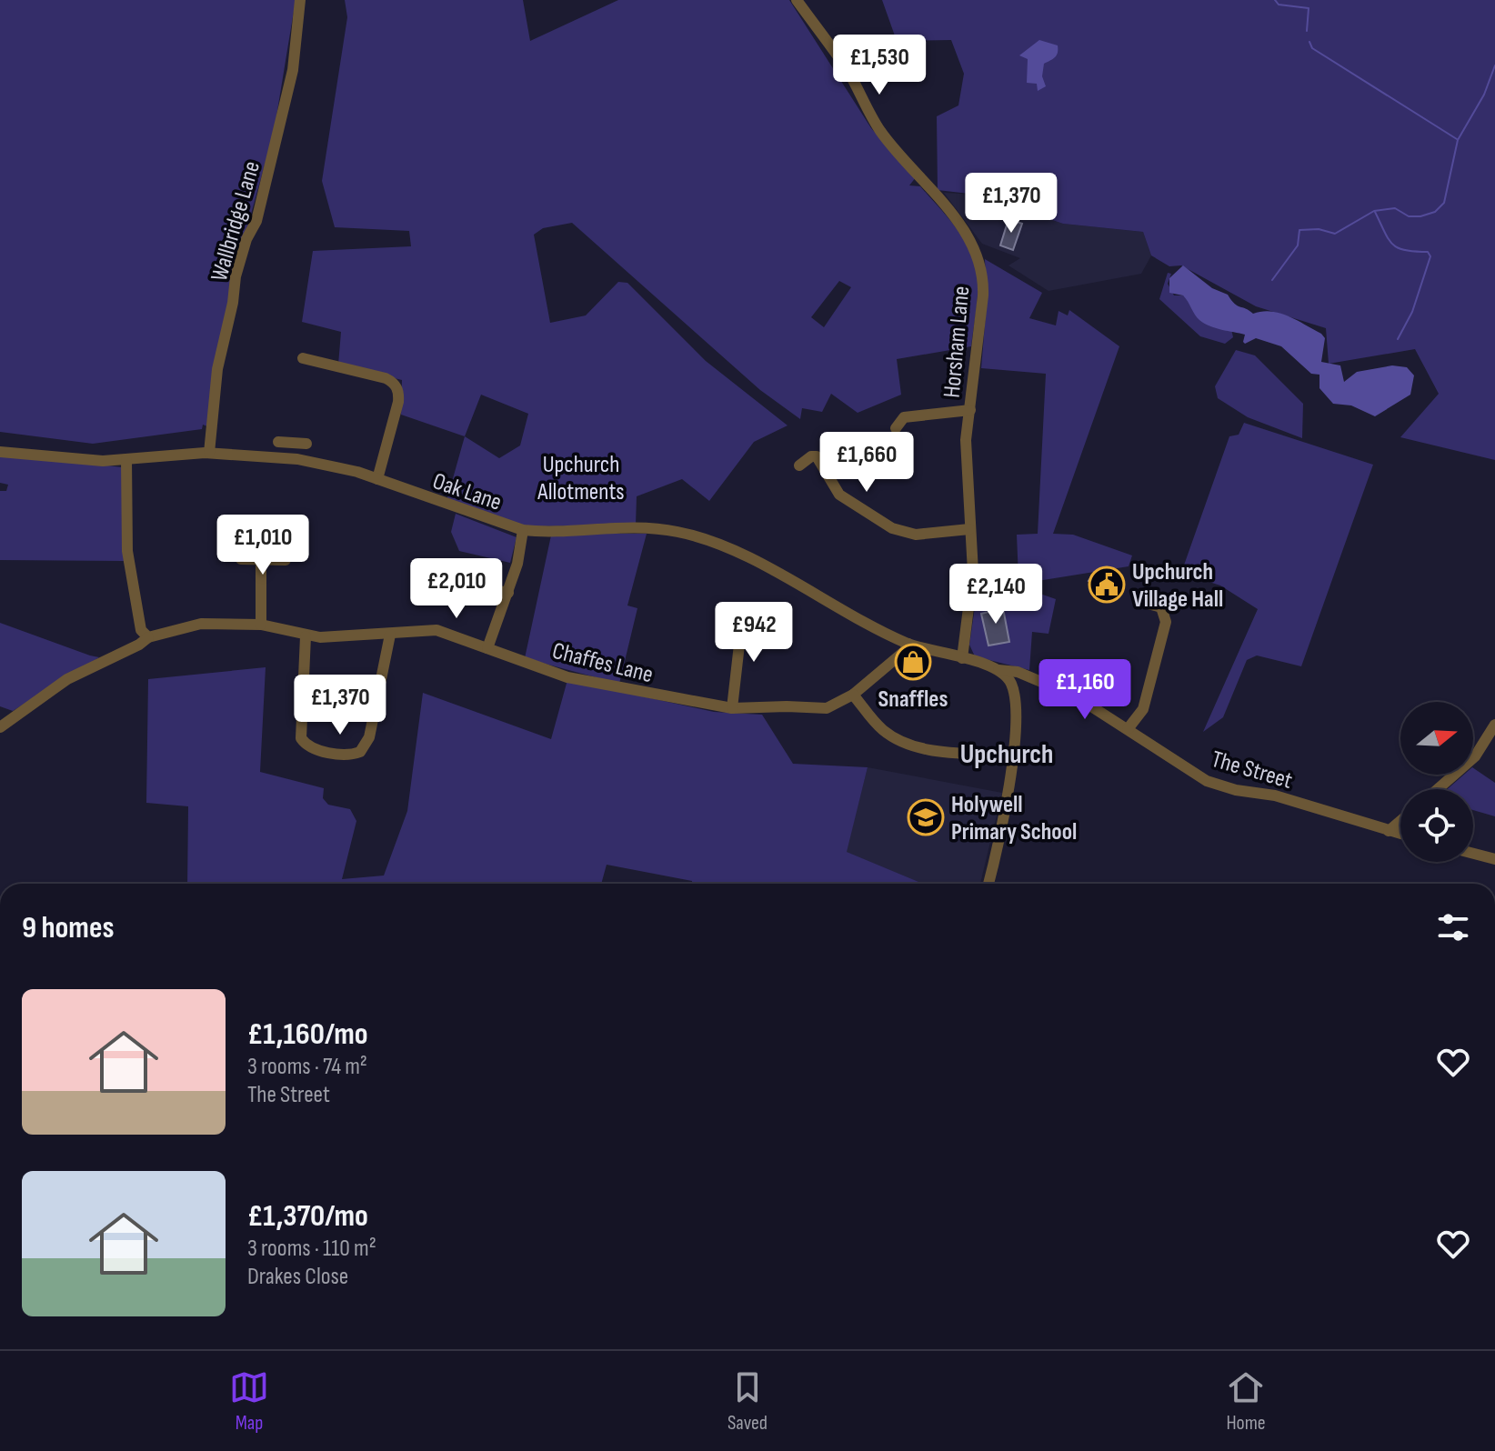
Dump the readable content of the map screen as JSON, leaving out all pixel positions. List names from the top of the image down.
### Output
{
  "streets": {
    "street": [
      "Wallbridge Lane",
      "Horsham Lane",
      "Oak Lane",
      "Chaffes Lane",
      "The Street"
    ]
  },
  "crossings": [
    ["Wallbridge Lane", "Oak Lane"],
    ["Horsham Lane", "Oak Lane"],
    ["Oak Lane", "Chaffes Lane"],
    ["Oak Lane", "The Street"]
  ],
  "districts": ["Upchurch"],
  "parks": ["Upchurch Allotments"],
  "places": {
    "public building": ["Upchurch Village Hall"],
    "shop": ["Snaffles"],
    "school or university": ["Holywell Primary School"]
  },
  "north": "right",
  "page": {
    "price": [
      "£1,530",
      "£1,370",
      "£1,660",
      "£1,010",
      "£2,010",
      "£2,140",
      "£942",
      "£1,160",
      "£1,370"
    ],
    "heading": "9 homes",
    "list": [
      {
        "name": "£1,160/mo",
        "note": "3 rooms · 74 m² · The Street"
      },
      {
        "name": "£1,370/mo",
        "note": "3 rooms · 110 m² · Drakes Close"
      }
    ],
    "tabs": ["Map", "Saved", "Home"]
  }
}
